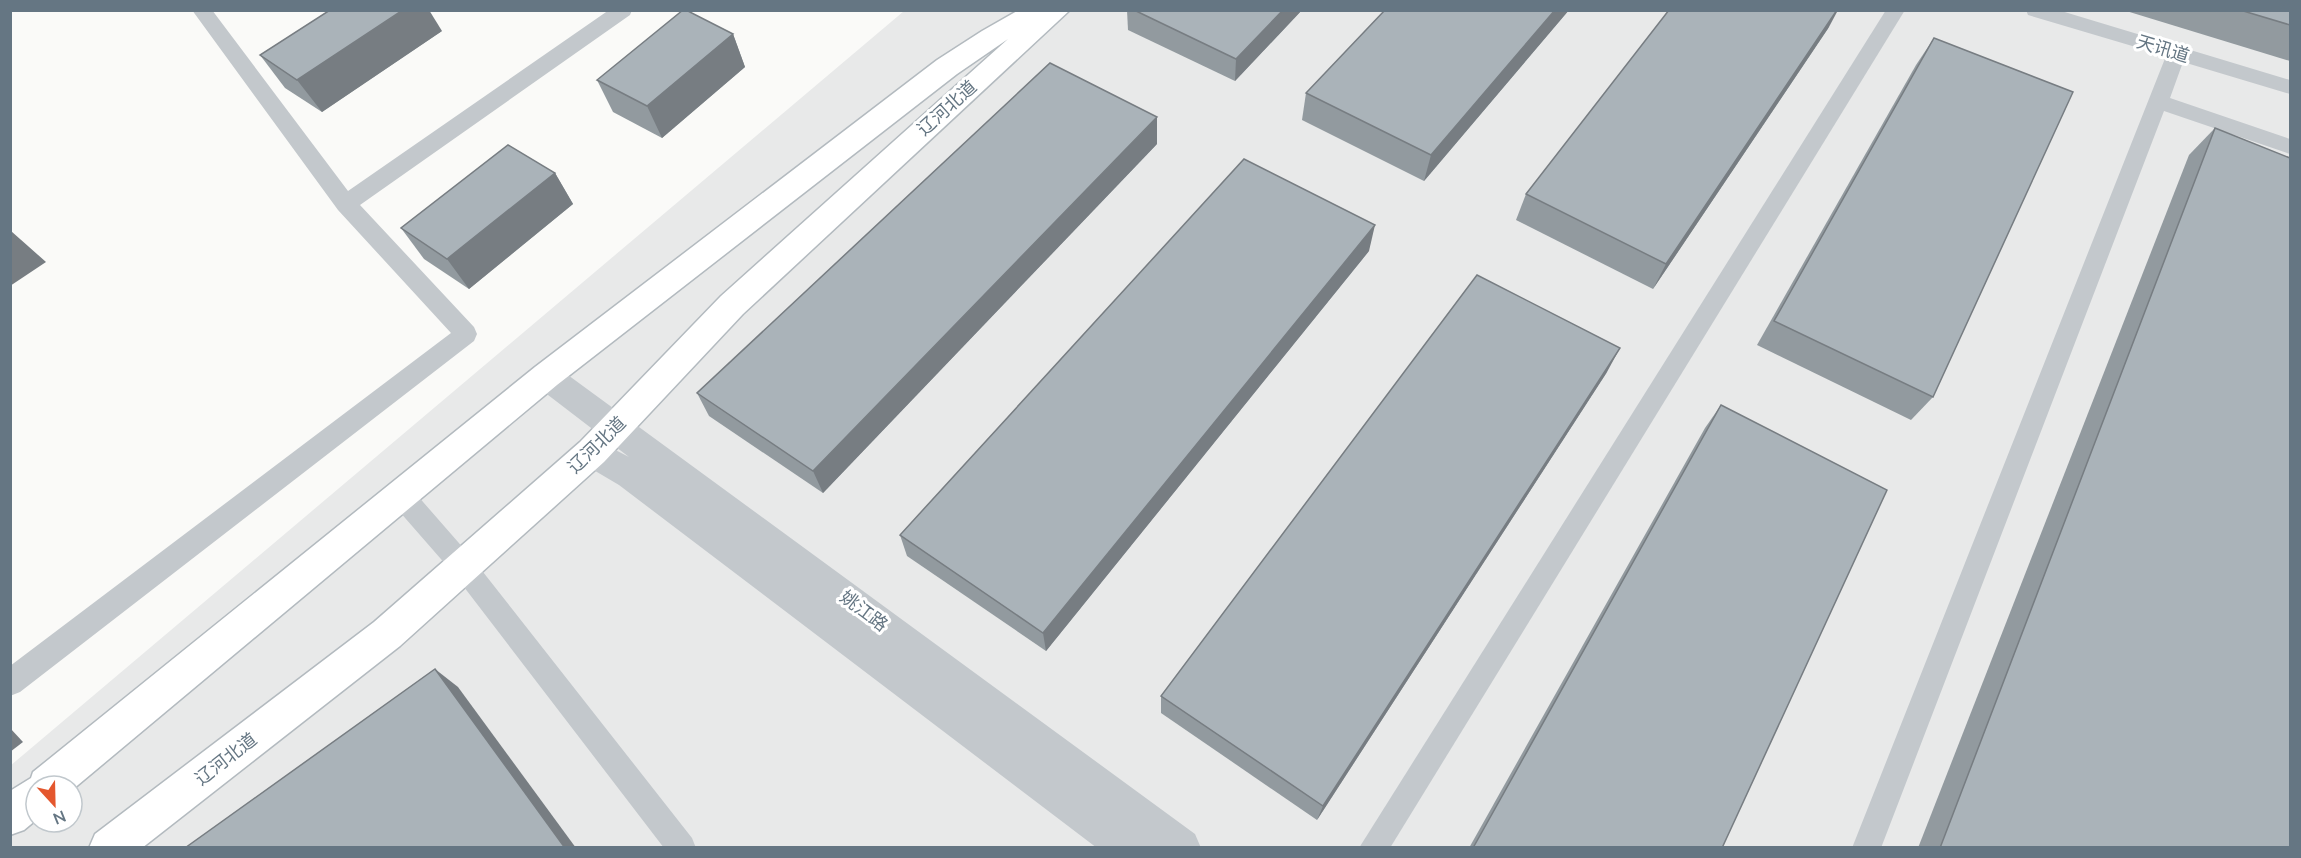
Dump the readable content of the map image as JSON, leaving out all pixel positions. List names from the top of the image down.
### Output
{
  "streets": {
    "street": ["辽河北道", "姚江路"],
    "lane": ["天讯道"]
  },
  "crossings": [
    ["辽河北道", "姚江路"]
  ],
  "north": "bottom"
}
